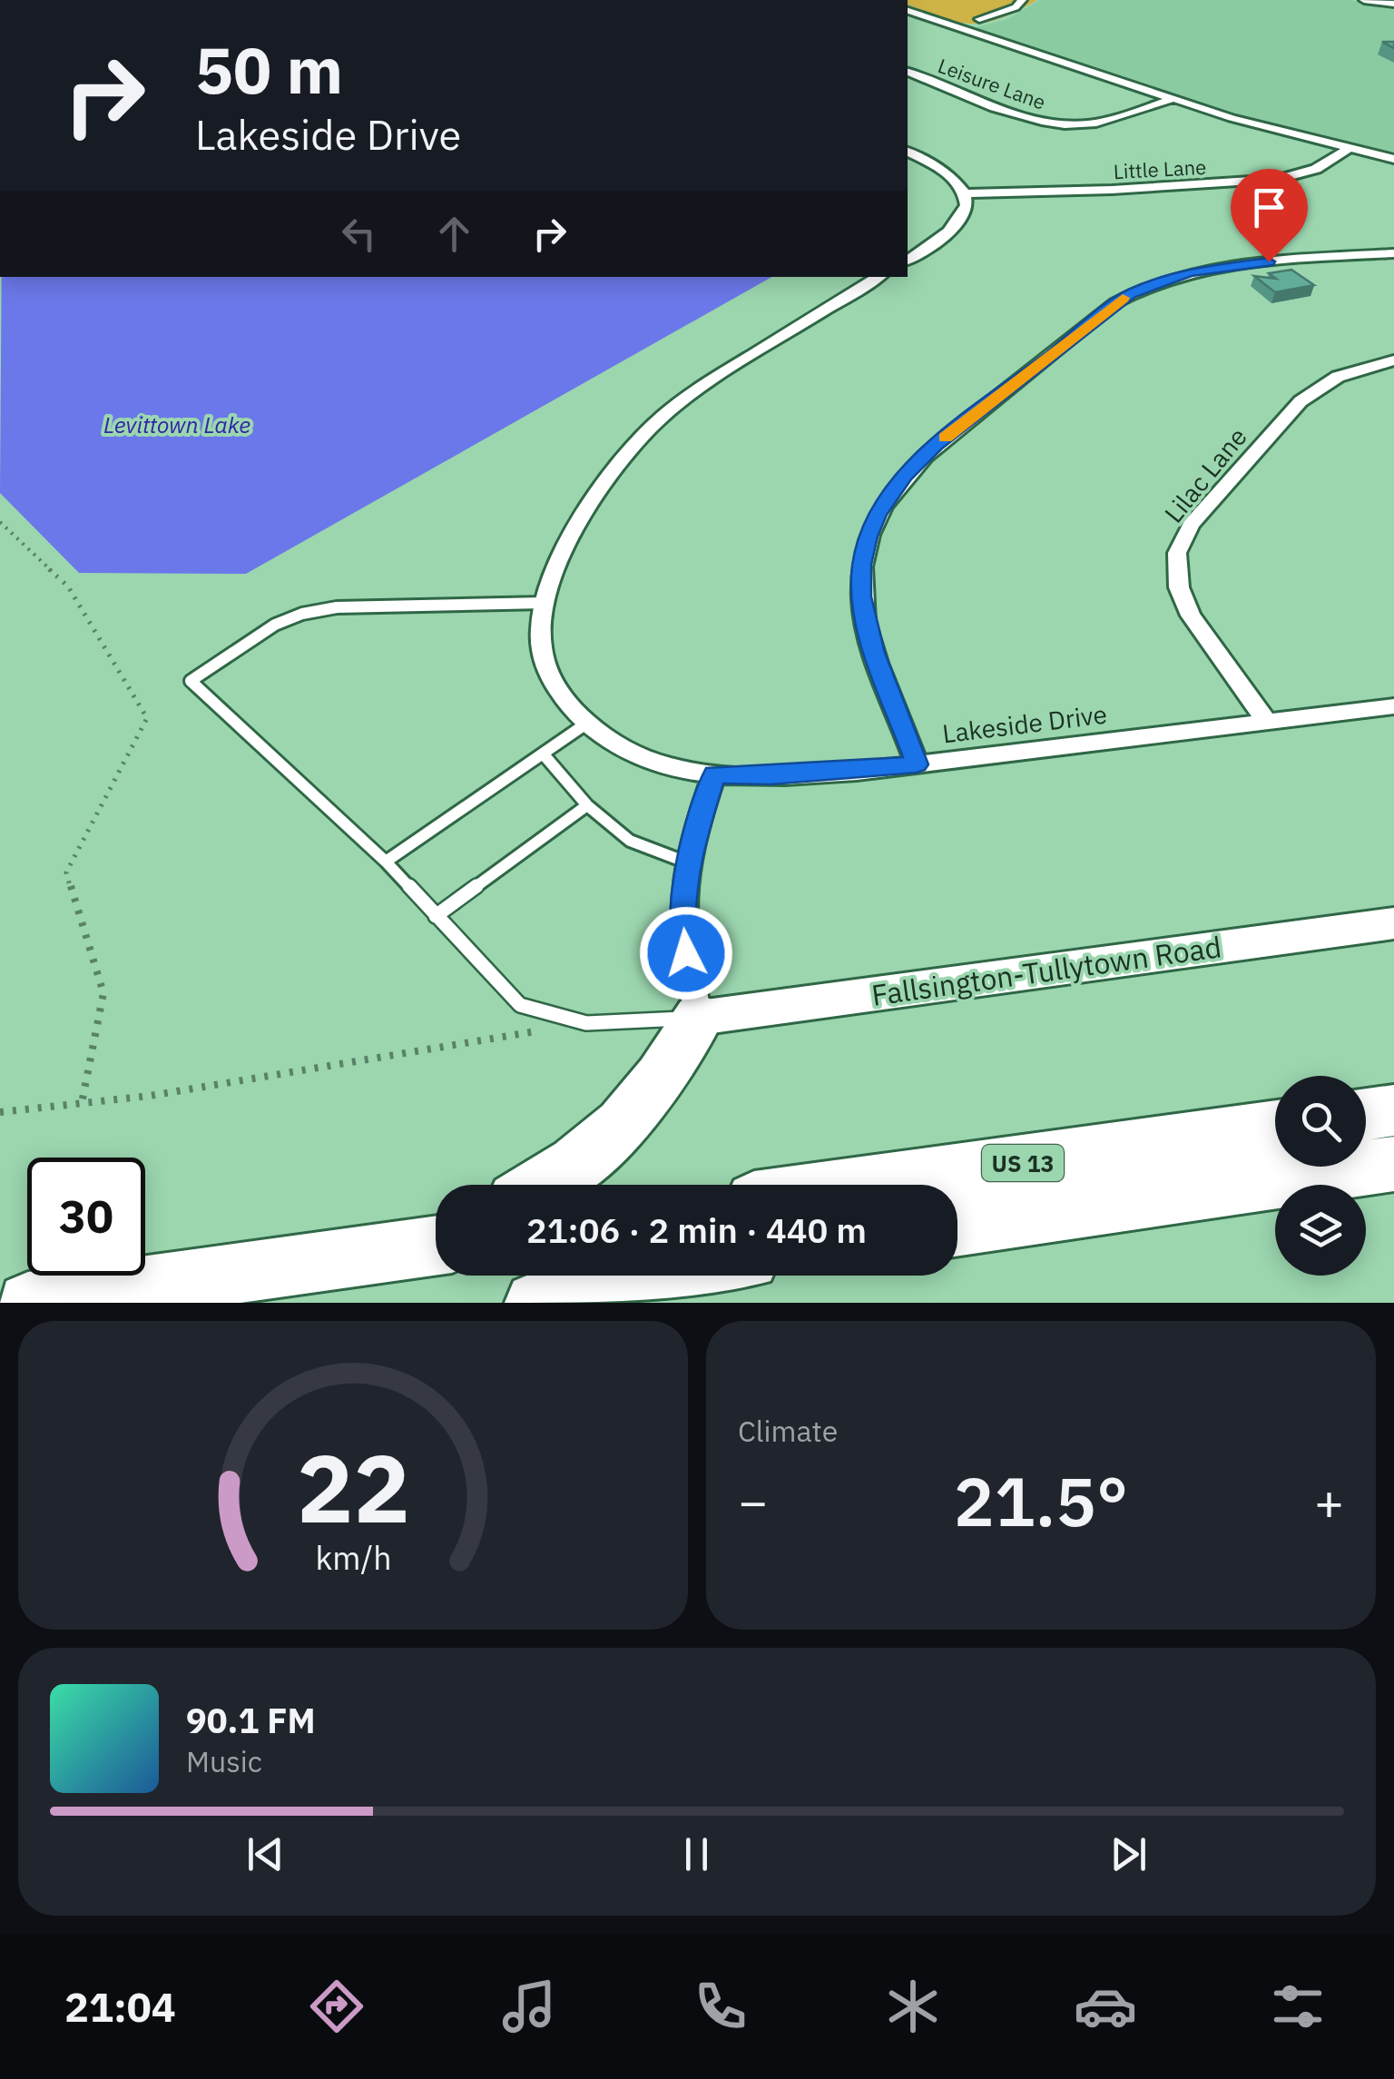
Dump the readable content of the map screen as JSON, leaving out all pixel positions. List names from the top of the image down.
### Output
{
  "streets": {
    "highway": ["US 13"],
    "main road": ["Fallsington-Tullytown Road"],
    "street": [
      "Leisure Lane",
      "Little Lane",
      "Lilac Lane",
      "Lakeside Drive"
    ]
  },
  "crossings": [
    ["Lilac Lane", "Lakeside Drive"]
  ],
  "water": ["Levittown Lake"],
  "page": {
    "turn": ["50 m", "Lakeside Drive"],
    "limit": "30",
    "trip": "21:06 · 2 min · 440 m",
    "tile": "Climate",
    "heat": ["−", "21.5°", "+"],
    "song": ["90.1 FM", "Music"],
    "tabs": "21:04",
    "gauge": ["22", "km/h"]
  }
}
